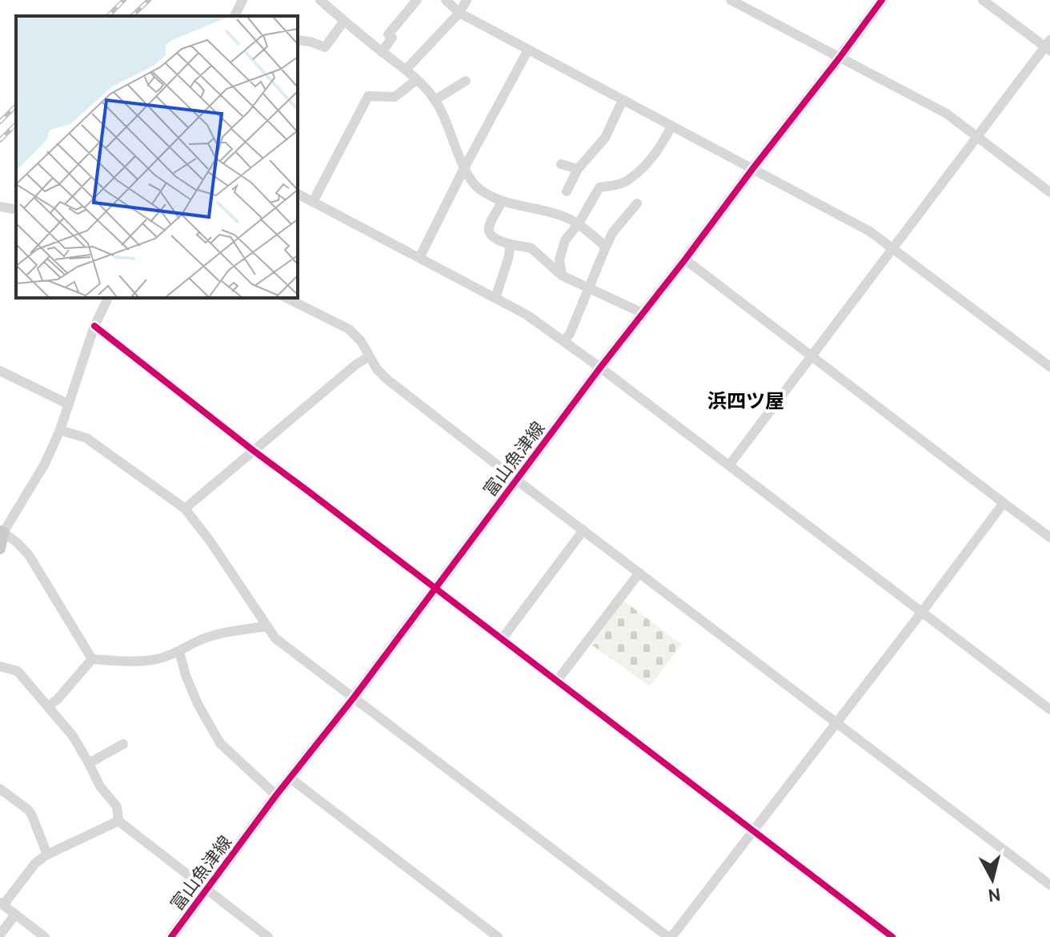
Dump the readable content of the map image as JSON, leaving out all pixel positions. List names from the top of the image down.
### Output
{
  "streets": {
    "main road": ["富山魚津線"]
  },
  "districts": ["浜四ツ屋"],
  "north": "bottom"
}
